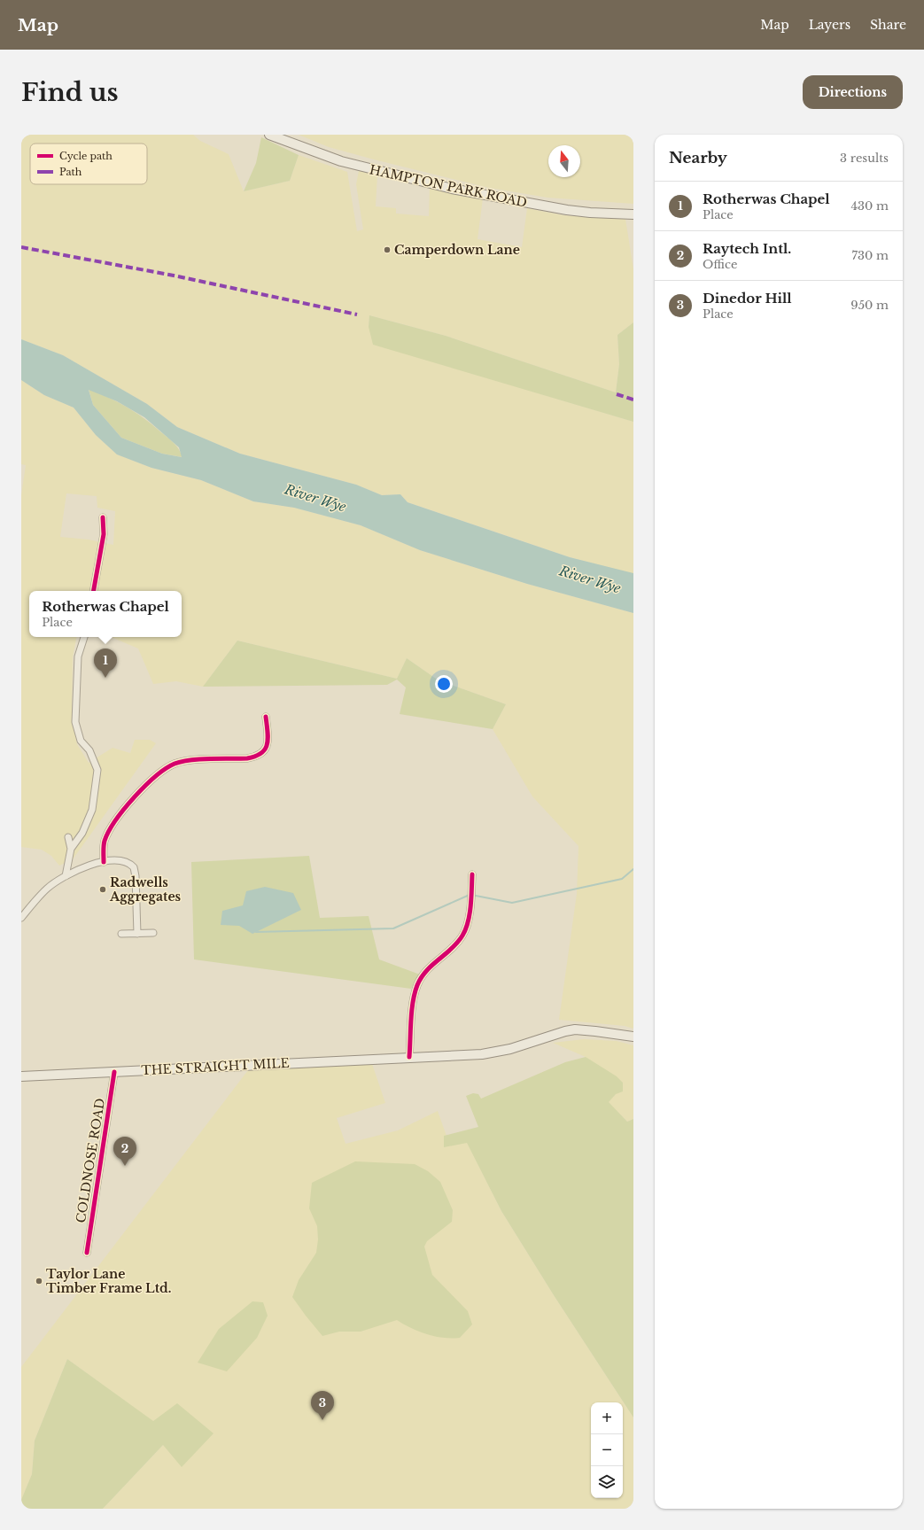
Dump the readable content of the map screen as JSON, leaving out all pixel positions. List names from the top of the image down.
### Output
{
  "streets": {
    "main road": ["HAMPTON PARK ROAD", "THE STRAIGHT MILE"],
    "street": ["COLDNOSE ROAD"]
  },
  "crossings": [
    ["THE STRAIGHT MILE", "COLDNOSE ROAD"]
  ],
  "water": ["River Wye"],
  "places": ["Camperdown Lane", "Radwells Aggregates", "Taylor Lane Timber Frame Ltd."],
  "legend": ["Cycle path", "Path"],
  "north": "top",
  "page": {
    "header": "Map",
    "nav": ["Map", "Layers", "Share"],
    "buttons": "Directions",
    "title": "Find us",
    "heading": ["Nearby", "3 results"],
    "list": [
      {
        "mark": "1",
        "name": "Rotherwas Chapel",
        "note": "Place",
        "value": "430 m"
      },
      {
        "mark": "2",
        "name": "Raytech Intl.",
        "note": "Office",
        "value": "730 m"
      },
      {
        "mark": "3",
        "name": "Dinedor Hill",
        "note": "Place",
        "value": "950 m"
      }
    ],
    "popup": ["Rotherwas Chapel", "Place"],
    "pins": ["1", "2", "3"],
    "map_buttons": ["+", "−"]
  }
}
